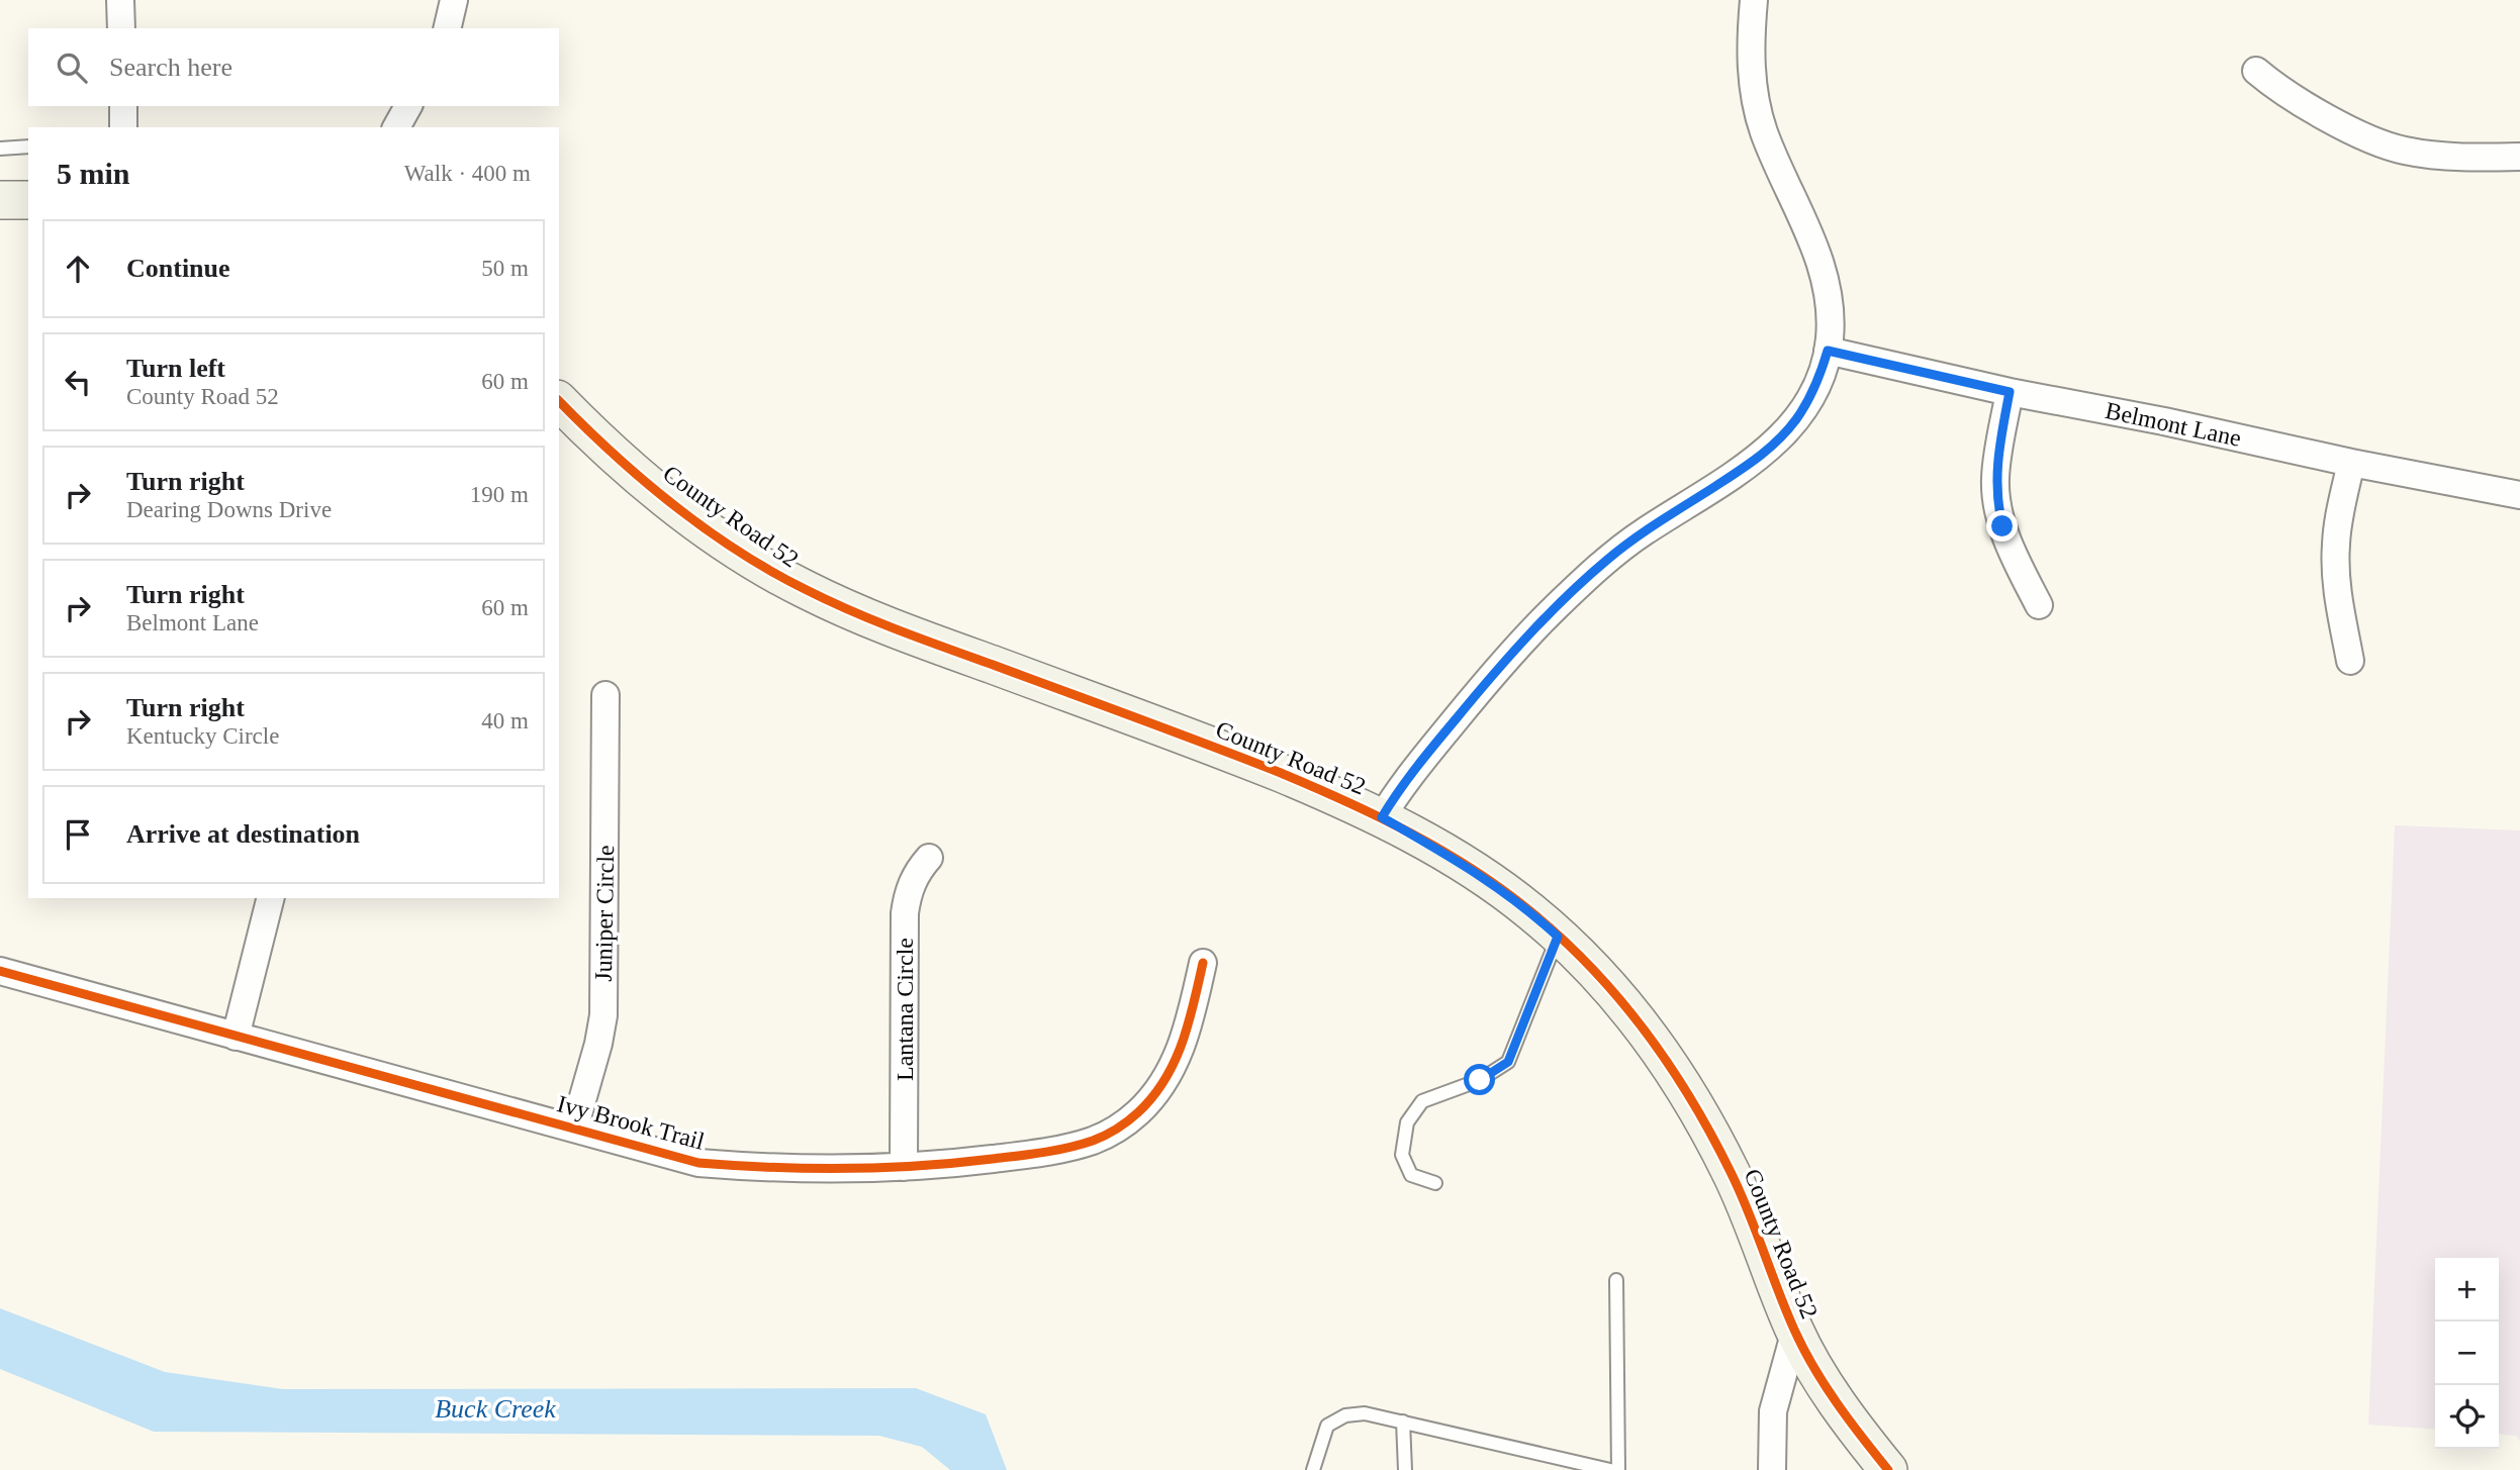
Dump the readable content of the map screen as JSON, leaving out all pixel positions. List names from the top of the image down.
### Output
{
  "streets": {
    "street": [
      "Belmont Lane",
      "County Road 52",
      "Juniper Circle",
      "Lantana Circle",
      "Ivy Brook Trail"
    ]
  },
  "crossings": [
    ["Juniper Circle", "Ivy Brook Trail"],
    ["Lantana Circle", "Ivy Brook Trail"]
  ],
  "water": ["Buck Creek"],
  "page": {
    "search": "Search here",
    "heading": ["5 min", "Walk · 400 m"],
    "list": [
      ["Continue", "50 m"],
      ["Turn left", "County Road 52", "60 m"],
      ["Turn right", "Dearing Downs Drive", "190 m"],
      ["Turn right", "Belmont Lane", "60 m"],
      ["Turn right", "Kentucky Circle", "40 m"],
      "Arrive at destination"
    ],
    "map_buttons": ["+", "−"]
  }
}
